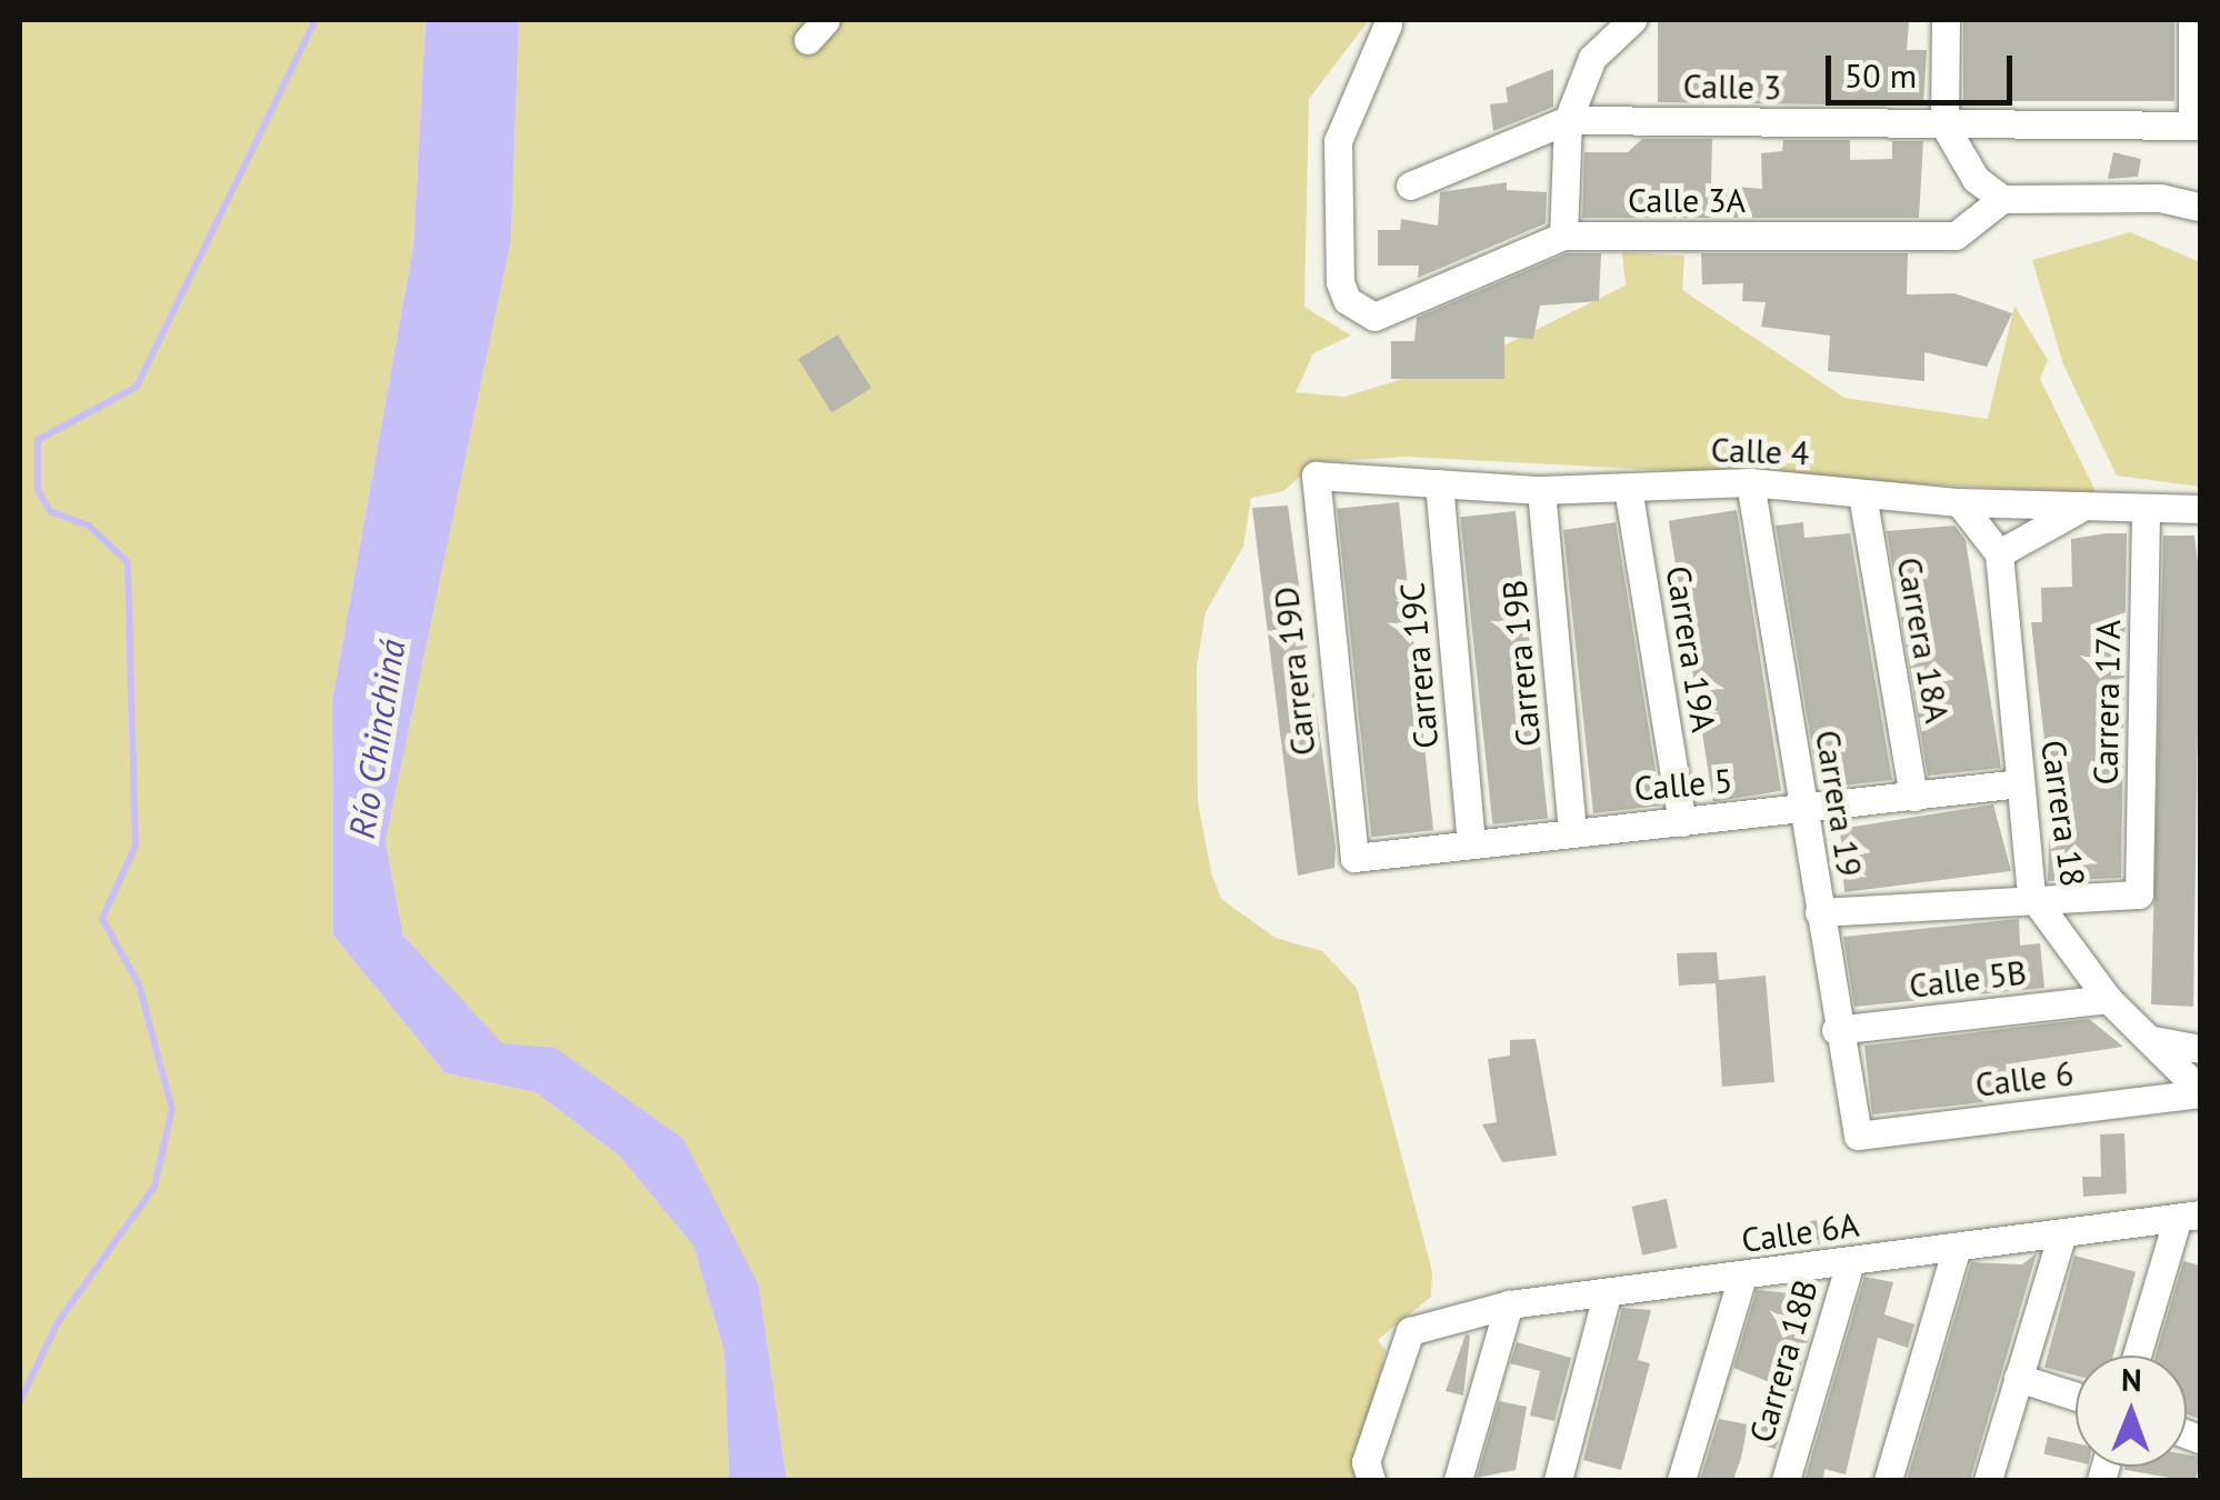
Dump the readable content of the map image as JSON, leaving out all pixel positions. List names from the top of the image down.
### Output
{
  "streets": {
    "street": [
      "Calle 3",
      "Calle 3A",
      "Calle 4",
      "Carrera 18A",
      "Carrera 19A",
      "Carrera 19B",
      "Carrera 19C",
      "Carrera 19D",
      "Carrera 17A",
      "Calle 5",
      "Carrera 19",
      "Carrera 18",
      "Calle 5B",
      "Calle 6",
      "Calle 6A",
      "Carrera 18B"
    ]
  },
  "crossings": [
    ["Calle 4", "Carrera 18A"],
    ["Calle 4", "Carrera 19A"],
    ["Calle 4", "Carrera 19B"],
    ["Calle 4", "Carrera 19C"],
    ["Calle 4", "Carrera 19D"],
    ["Calle 4", "Carrera 17A"],
    ["Calle 4", "Carrera 19"],
    ["Carrera 18A", "Calle 5"],
    ["Carrera 19A", "Calle 5"],
    ["Carrera 19B", "Calle 5"],
    ["Carrera 19C", "Calle 5"],
    ["Carrera 19D", "Calle 5"],
    ["Carrera 17A", "Carrera 18"],
    ["Calle 5", "Carrera 19"],
    ["Calle 5", "Carrera 18"],
    ["Carrera 19", "Calle 5B"],
    ["Carrera 19", "Calle 6"],
    ["Carrera 18", "Calle 5B"],
    ["Carrera 18", "Calle 6"],
    ["Calle 6A", "Carrera 18B"]
  ],
  "water": ["Río Chinchiná"],
  "scale_bar": "50 m",
  "north": "top"
}
